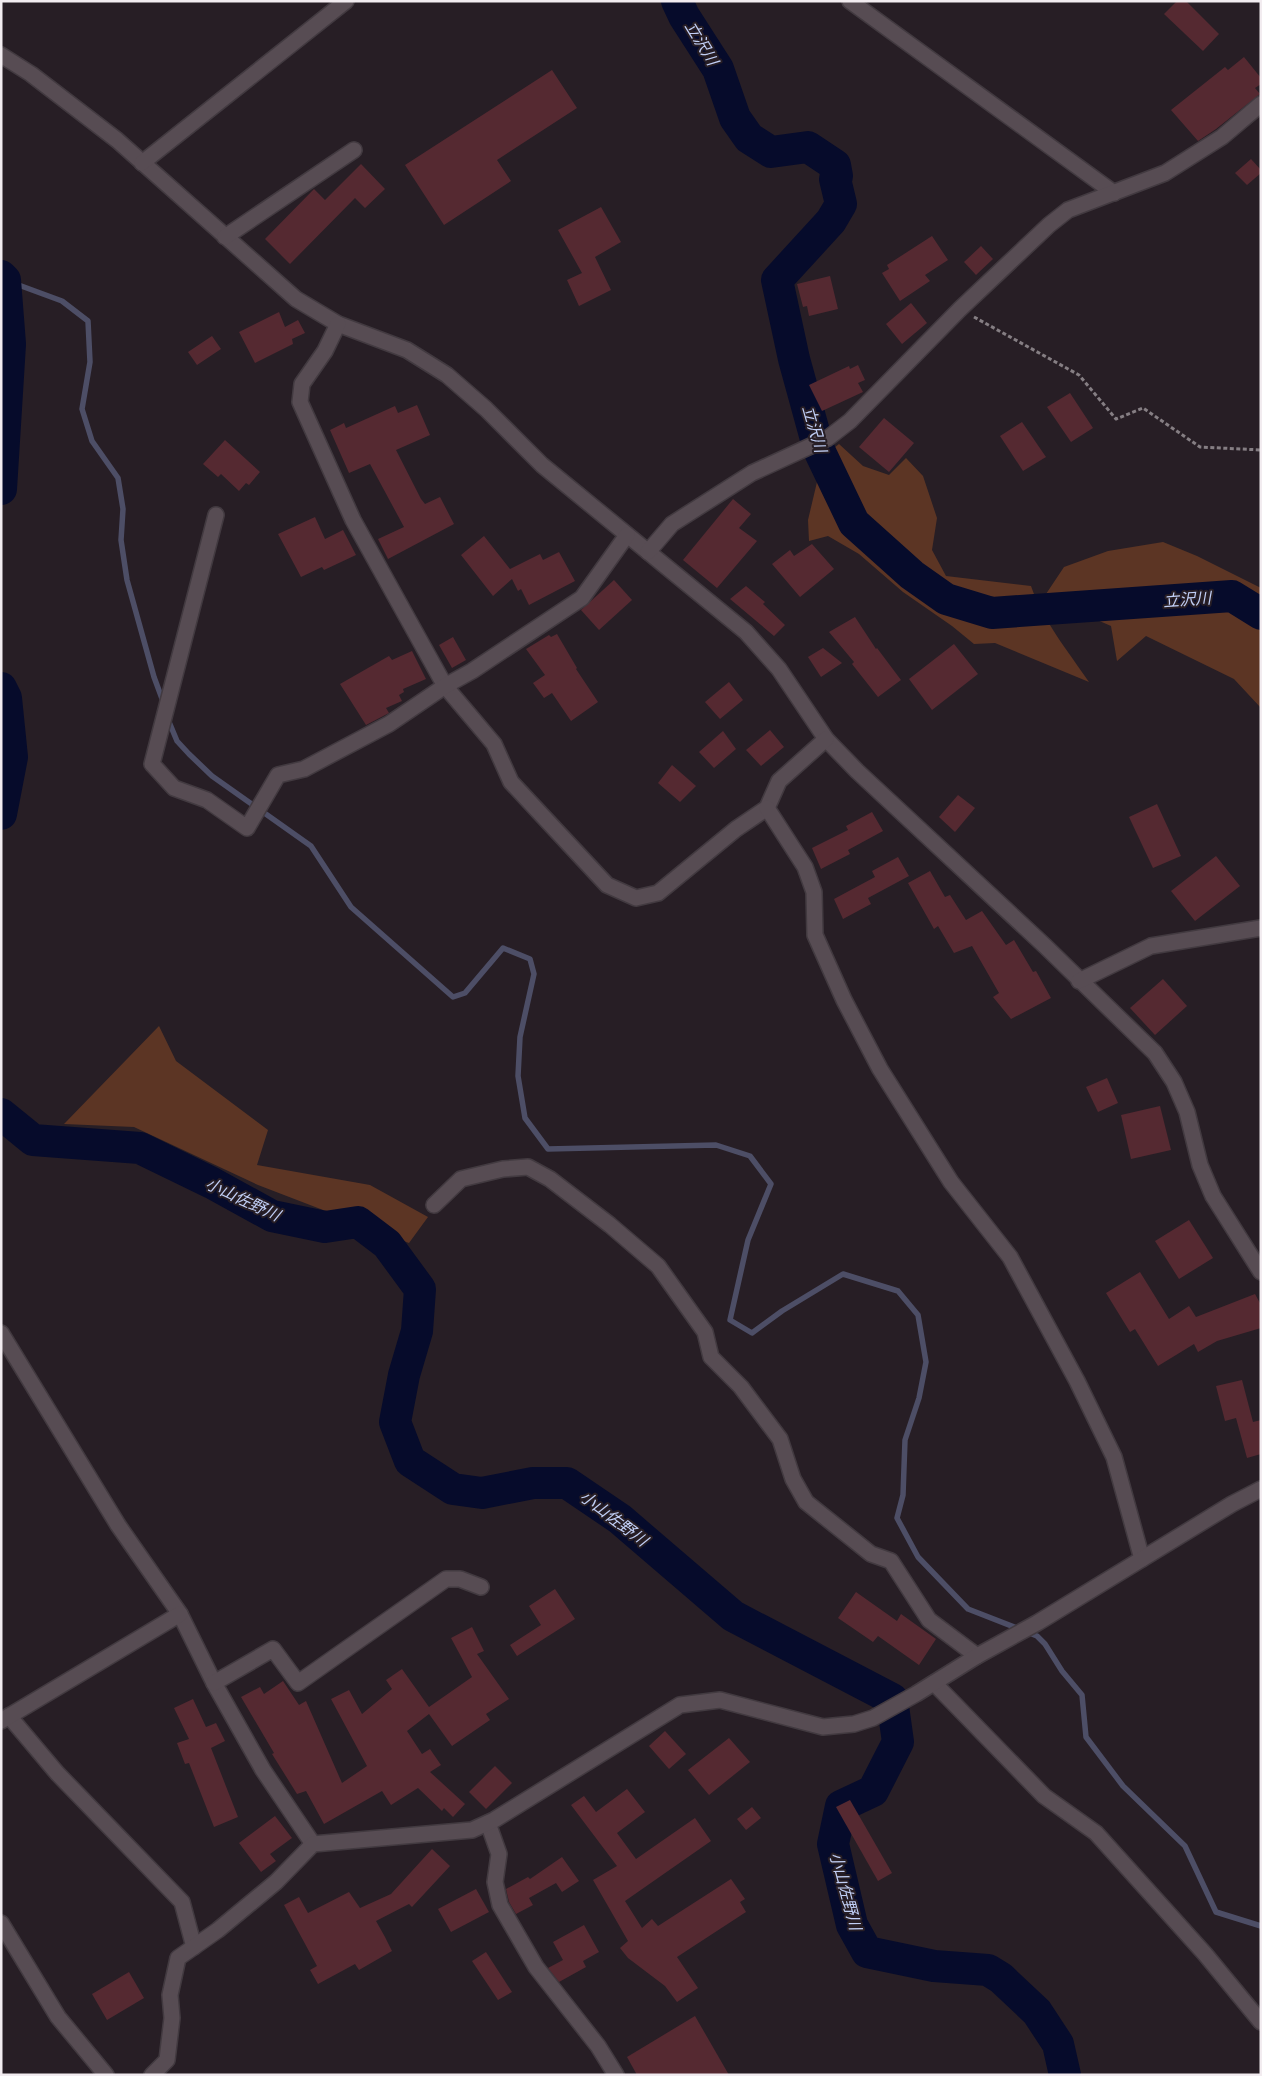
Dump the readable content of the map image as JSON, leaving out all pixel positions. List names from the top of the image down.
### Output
{
  "water": ["立沢川", "小山佐野川"]
}
